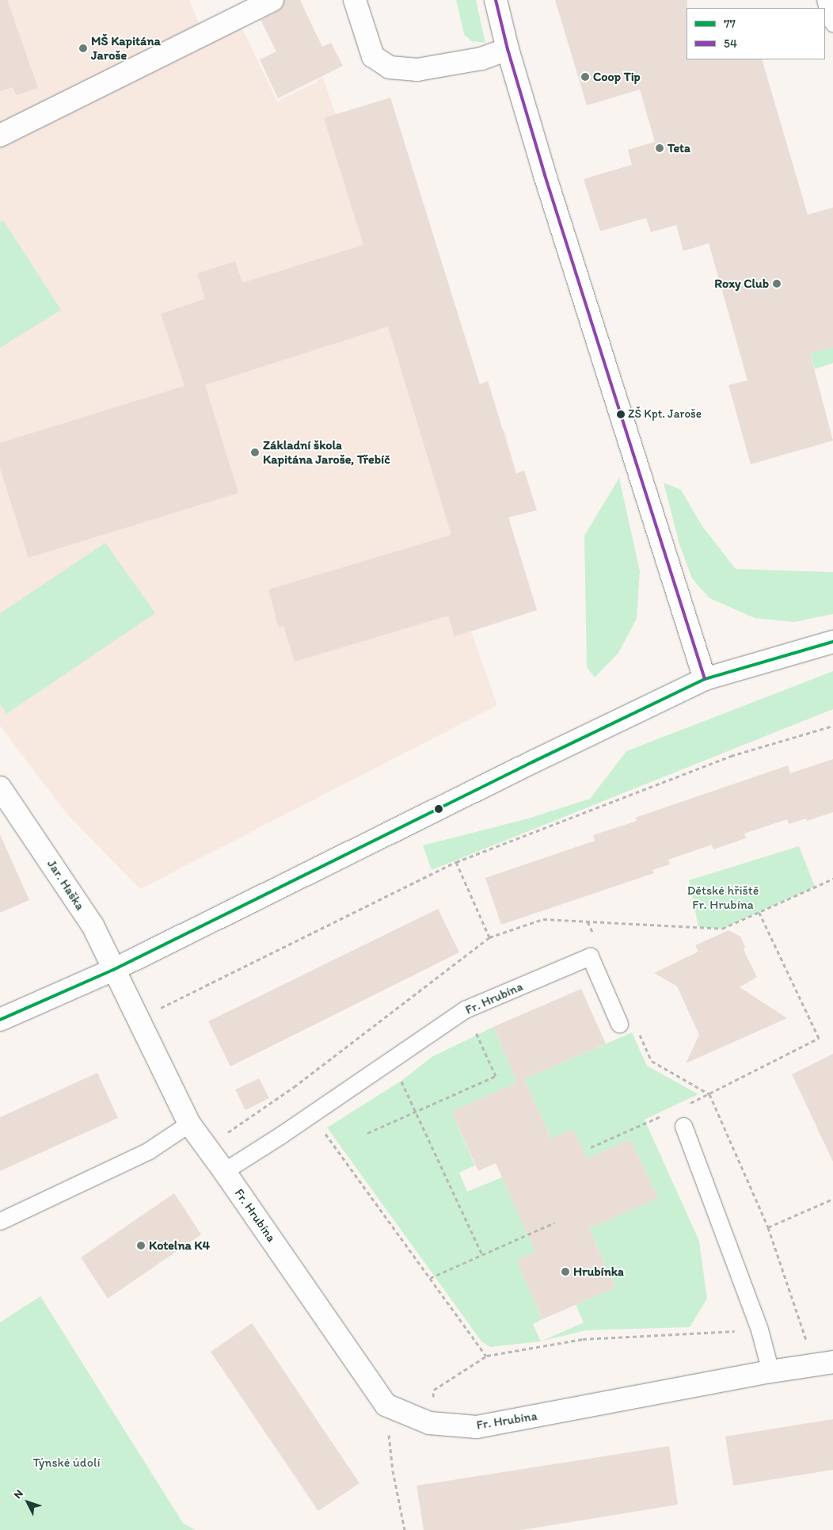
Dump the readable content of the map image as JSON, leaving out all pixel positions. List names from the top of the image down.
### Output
{
  "streets": {
    "street": ["Jar. Haška", "Fr. Hrubína"]
  },
  "crossings": [
    ["Jar. Haška", "Fr. Hrubína"]
  ],
  "parks": ["Dětské hřiště Fr. Hrubína", "Týnské údolí"],
  "places": [
    "MŠ Kapitána Jaroše",
    "Coop Tip",
    "Teta",
    "Roxy Club",
    "ZŠ Kpt. Jaroše",
    "Základní škola Kapitána Jaroše, Třebíč",
    "Kotelna K4",
    "Hrubínka"
  ],
  "lines": ["transit line 54", "transit line 77"],
  "legend": ["77", "54"],
  "north": "top left"
}
